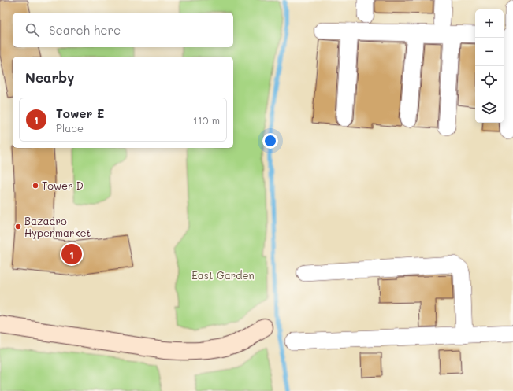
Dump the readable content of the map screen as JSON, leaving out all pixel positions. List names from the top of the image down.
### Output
{
  "parks": ["East Garden"],
  "places": ["Tower D", "Bazaaro Hypermarket"],
  "page": {
    "map_buttons": ["+", "−"],
    "search": "Search here",
    "heading": "Nearby",
    "list": [
      {
        "mark": "1",
        "name": "Tower E",
        "note": "Place",
        "value": "110 m"
      }
    ],
    "pins": "1"
  }
}
